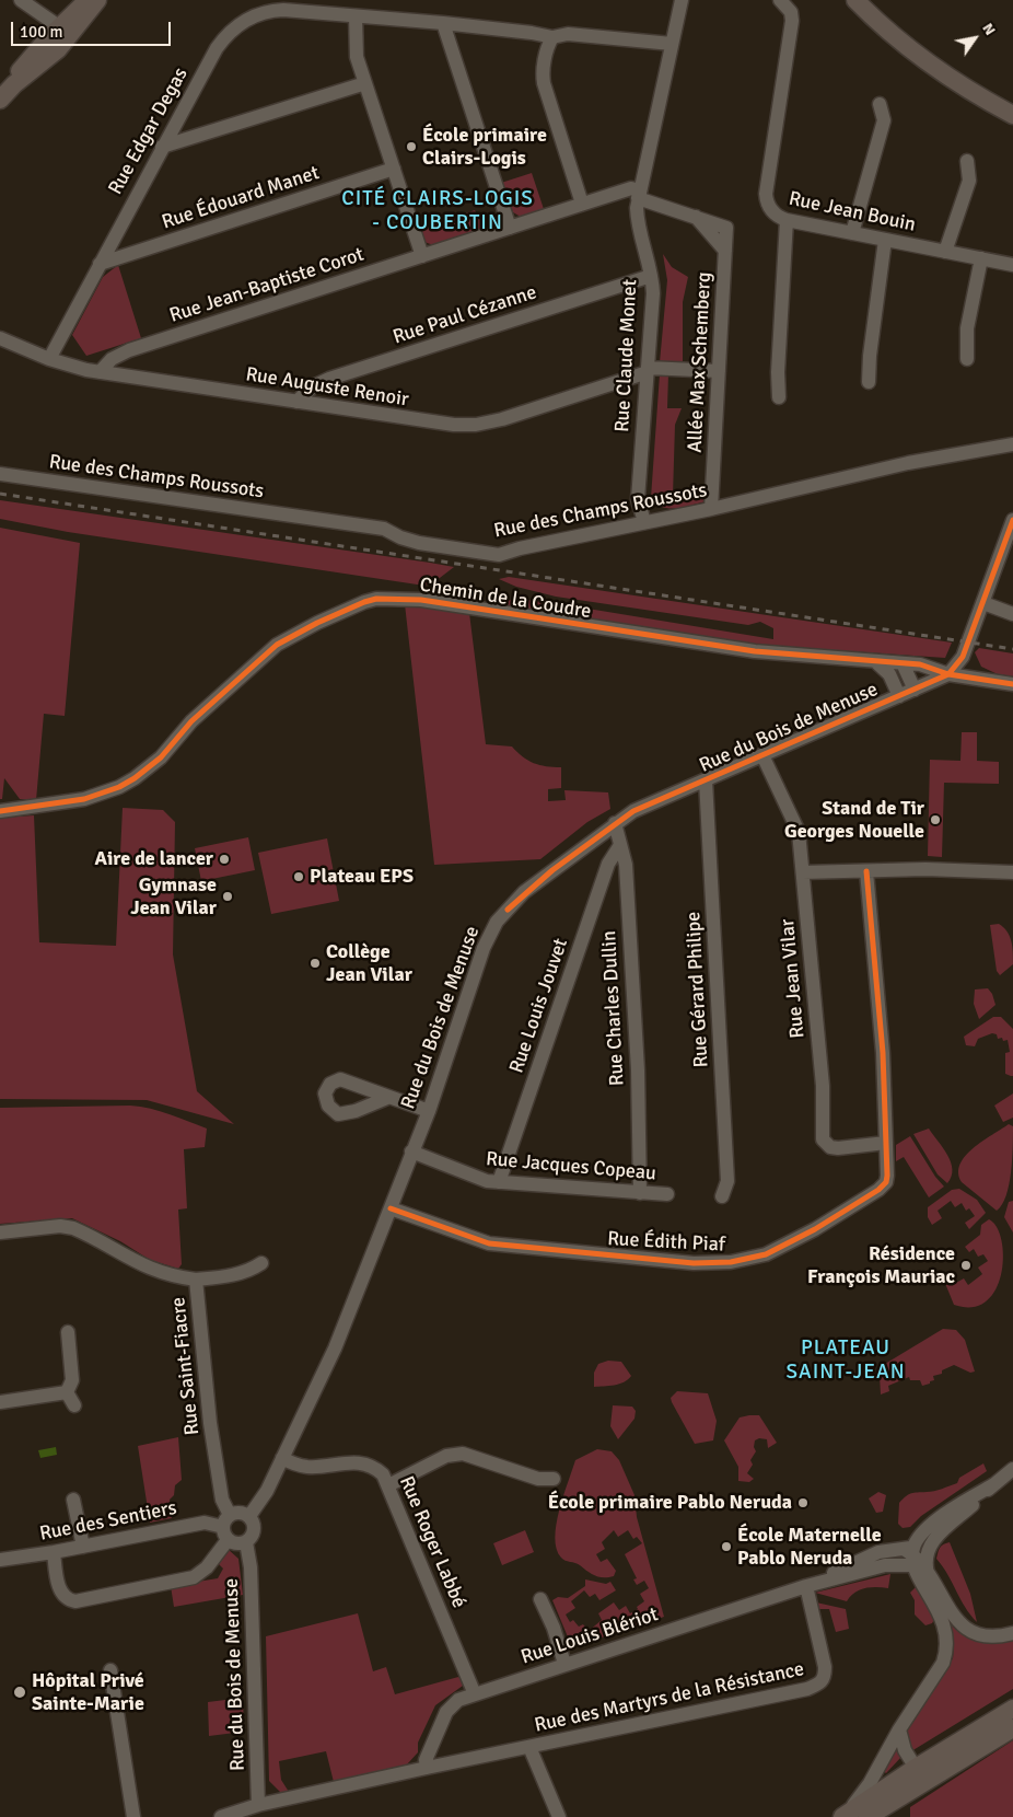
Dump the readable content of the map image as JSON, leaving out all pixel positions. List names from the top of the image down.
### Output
{
  "streets": {
    "street": [
      "Rue Edgar Degas",
      "Rue Édouard Manet",
      "Rue Jean Bouin",
      "Rue Jean-Baptiste Corot",
      "Rue Paul Cézanne",
      "Rue Claude Monet",
      "Allée Max Schemberg",
      "Rue Auguste Renoir",
      "Rue des Champs Roussots",
      "Chemin de la Coudre",
      "Rue du Bois de Menuse",
      "Rue Jean Vilar",
      "Rue Gérard Philipe",
      "Rue Louis Jouvet",
      "Rue Charles Dullin",
      "Rue Jacques Copeau",
      "Rue Édith Piaf",
      "Rue Saint-Fiacre",
      "Rue des Sentiers",
      "Rue Roger Labbé",
      "Rue Louis Blériot",
      "Rue des Martyrs de la Résistance"
    ]
  },
  "crossings": [
    ["Rue Edgar Degas", "Rue Édouard Manet"],
    ["Rue Edgar Degas", "Rue Claude Monet"],
    ["Rue Edgar Degas", "Rue Auguste Renoir"],
    ["Rue Jean-Baptiste Corot", "Rue Claude Monet"],
    ["Rue Jean-Baptiste Corot", "Allée Max Schemberg"],
    ["Rue Jean-Baptiste Corot", "Rue Auguste Renoir"],
    ["Rue Paul Cézanne", "Rue Claude Monet"],
    ["Rue Paul Cézanne", "Rue Auguste Renoir"],
    ["Rue Claude Monet", "Allée Max Schemberg"],
    ["Rue Claude Monet", "Rue Auguste Renoir"],
    ["Rue Claude Monet", "Rue des Champs Roussots"],
    ["Allée Max Schemberg", "Rue des Champs Roussots"],
    ["Chemin de la Coudre", "Rue du Bois de Menuse"],
    ["Rue du Bois de Menuse", "Rue Jean Vilar"],
    ["Rue du Bois de Menuse", "Rue Gérard Philipe"],
    ["Rue du Bois de Menuse", "Rue Charles Dullin"],
    ["Rue du Bois de Menuse", "Rue Jacques Copeau"],
    ["Rue du Bois de Menuse", "Rue Édith Piaf"],
    ["Rue du Bois de Menuse", "Rue Saint-Fiacre"],
    ["Rue du Bois de Menuse", "Rue des Sentiers"],
    ["Rue du Bois de Menuse", "Rue Roger Labbé"],
    ["Rue du Bois de Menuse", "Rue des Martyrs de la Résistance"],
    ["Rue Jean Vilar", "Rue Édith Piaf"],
    ["Rue Louis Jouvet", "Rue Charles Dullin"],
    ["Rue Louis Jouvet", "Rue Jacques Copeau"],
    ["Rue Charles Dullin", "Rue Jacques Copeau"],
    ["Rue Saint-Fiacre", "Rue des Sentiers"],
    ["Rue Roger Labbé", "Rue Louis Blériot"],
    ["Rue Louis Blériot", "Rue des Martyrs de la Résistance"]
  ],
  "districts": ["CITÉ CLAIRS-LOGIS - COUBERTIN", "PLATEAU SAINT-JEAN"],
  "places": [
    "École primaire Clairs-Logis",
    "Stand de Tir Georges Nouelle",
    "Aire de lancer",
    "Plateau EPS",
    "Gymnase Jean Vilar",
    "Collège Jean Vilar",
    "Résidence François Mauriac",
    "École primaire Pablo Neruda",
    "École Maternelle Pablo Neruda",
    "Hôpital Privé Sainte-Marie"
  ],
  "scale_bar": "100 m",
  "north": "top right"
}
